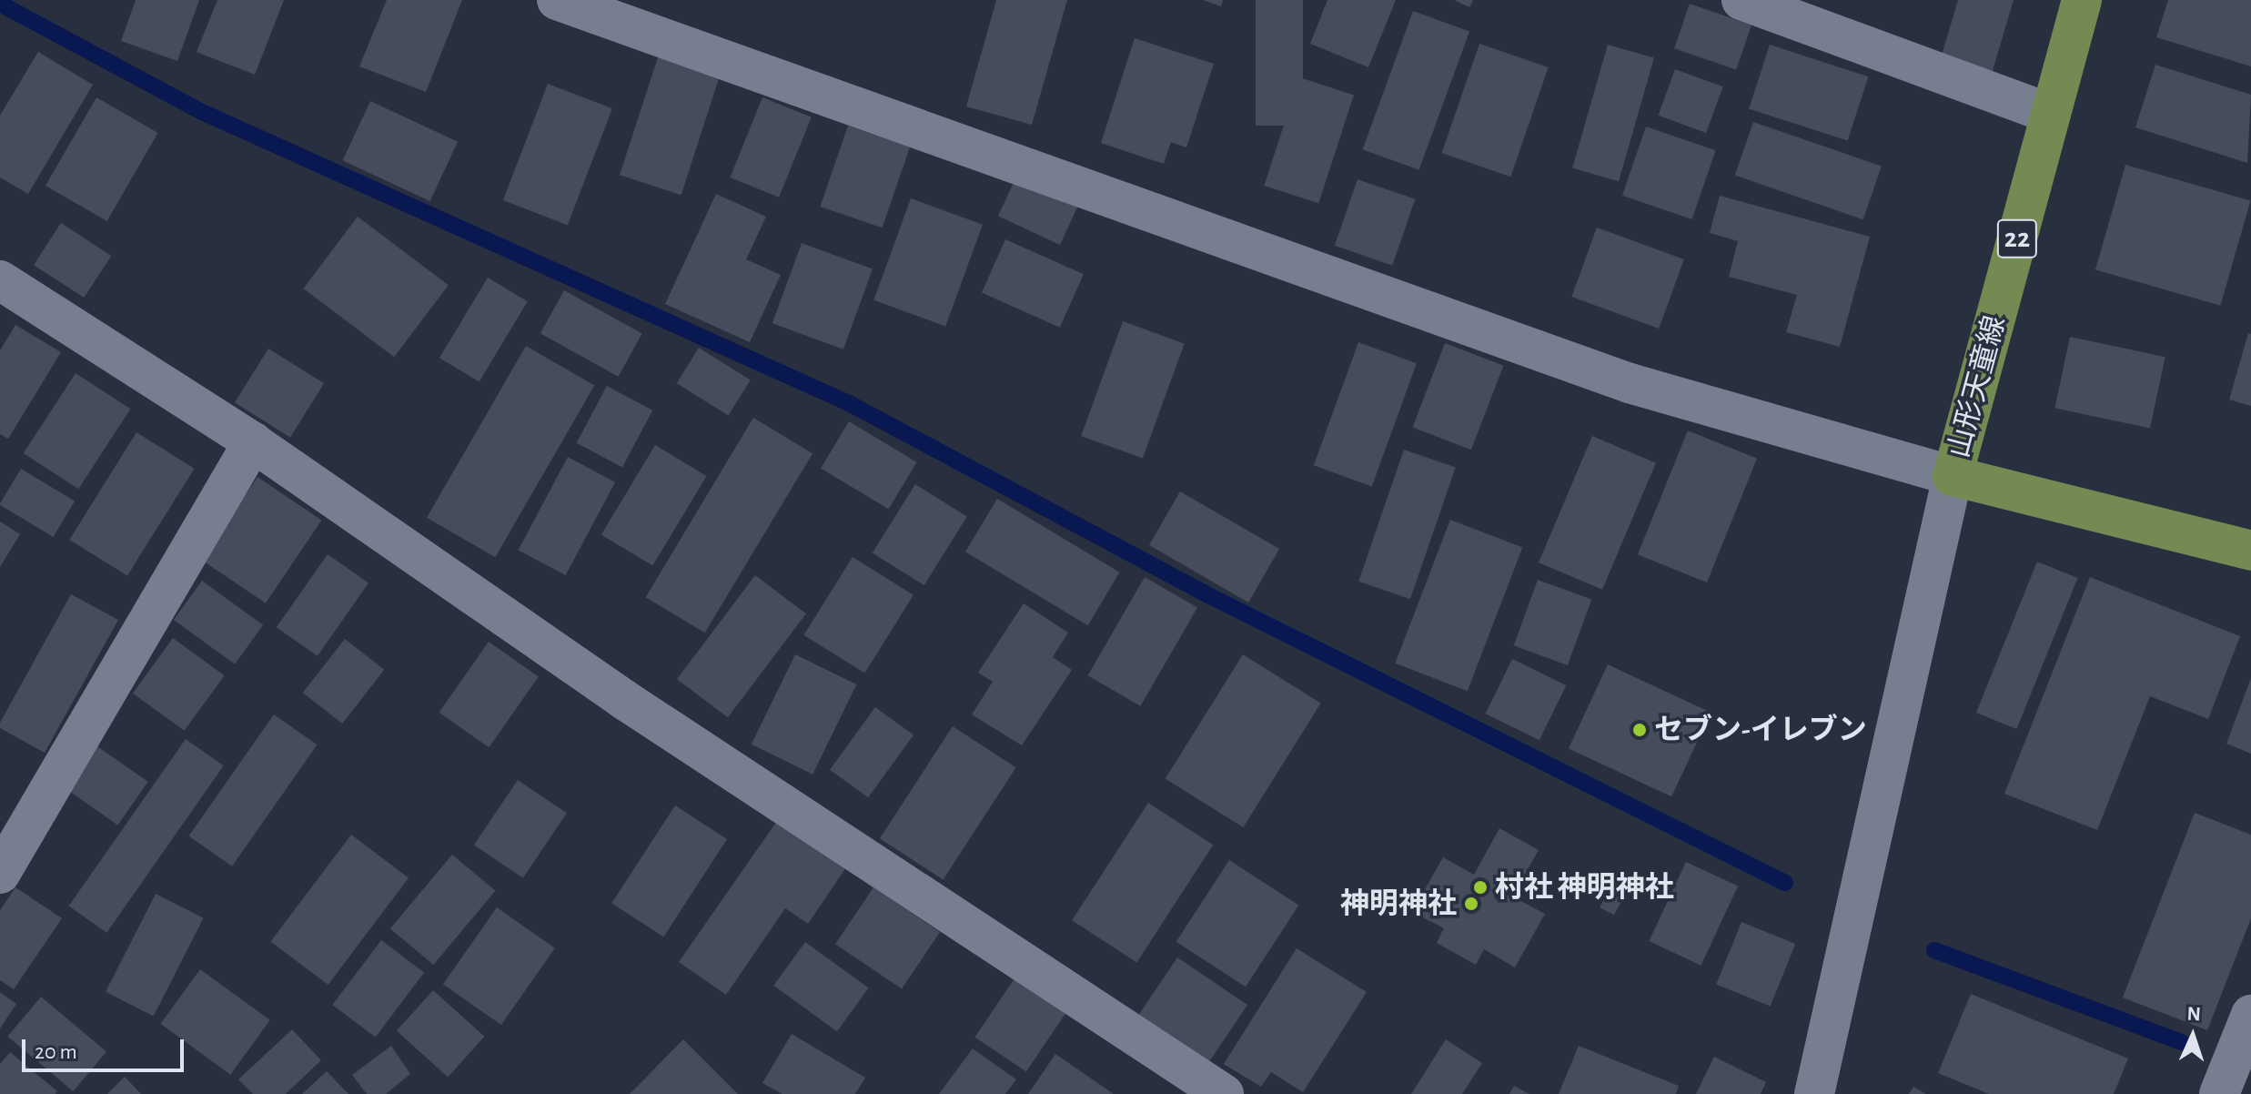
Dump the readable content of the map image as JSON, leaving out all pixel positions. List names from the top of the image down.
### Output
{
  "streets": {
    "main road": ["22", "山形天童線"]
  },
  "places": ["セブン-イレブン", "村社 神明神社", "神明神社"],
  "scale_bar": "20 m",
  "north": "top"
}
